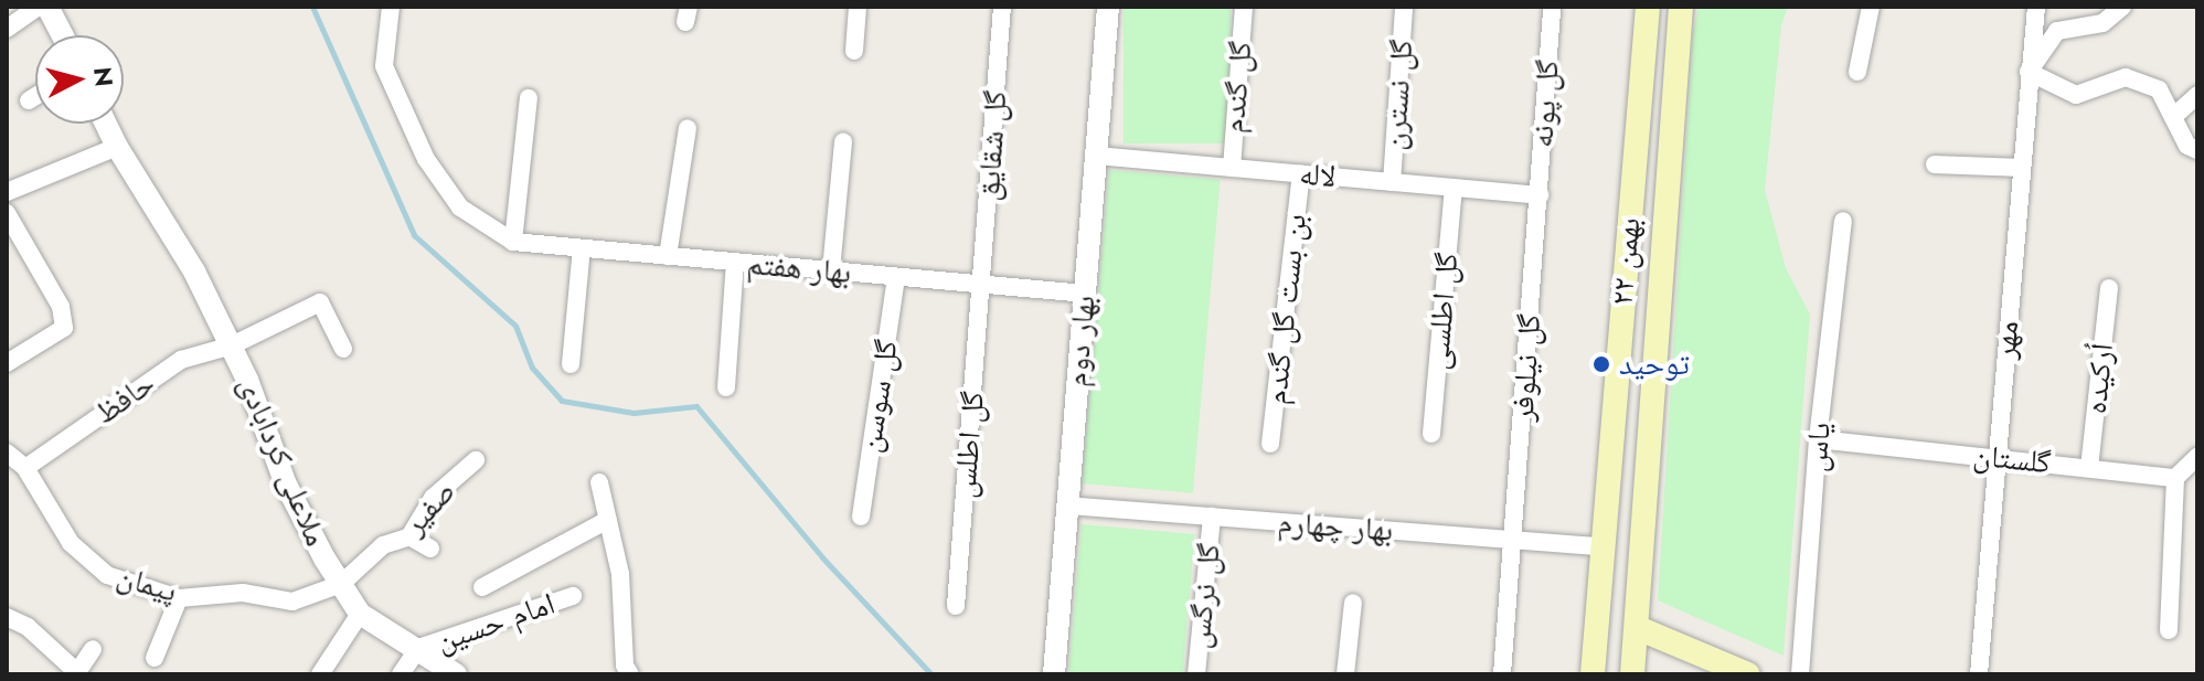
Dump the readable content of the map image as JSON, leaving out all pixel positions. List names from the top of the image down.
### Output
{
  "streets": {
    "main road": ["۲۲ بهمن"],
    "street": [
      "گل گندم",
      "گل نسترن",
      "گل پونه",
      "گل شقایق",
      "لاله",
      "بهار هفتم",
      "بن بست گل گندم",
      "گل اطلسی",
      "مهر",
      "بهار دوم",
      "گل نیلوفر",
      "اُرکیده",
      "گل سوسن",
      "حافظ",
      "گل اطلس",
      "یاس",
      "گلستان",
      "ملاعلی کردابادی",
      "صفیر",
      "بهار چهارم",
      "پیمان",
      "گل نرگس",
      "امام حسین"
    ]
  },
  "crossings": [
    ["گل گندم", "لاله"],
    ["گل نسترن", "لاله"],
    ["گل پونه", "لاله"],
    ["گل پونه", "گل نیلوفر"],
    ["گل شقایق", "بهار هفتم"],
    ["گل شقایق", "گل اطلس"],
    ["لاله", "بن بست گل گندم"],
    ["لاله", "گل اطلسی"],
    ["لاله", "بهار دوم"],
    ["لاله", "گل نیلوفر"],
    ["۲۲ بهمن", "بهار چهارم"],
    ["بهار هفتم", "بهار دوم"],
    ["بهار هفتم", "گل سوسن"],
    ["بهار هفتم", "گل اطلس"],
    ["مهر", "گلستان"],
    ["بهار دوم", "بهار چهارم"],
    ["گل نیلوفر", "بهار چهارم"],
    ["اُرکیده", "گلستان"],
    ["حافظ", "ملاعلی کردابادی"],
    ["حافظ", "پیمان"],
    ["یاس", "گلستان"],
    ["ملاعلی کردابادی", "صفیر"],
    ["ملاعلی کردابادی", "پیمان"],
    ["ملاعلی کردابادی", "امام حسین"],
    ["صفیر", "پیمان"],
    ["بهار چهارم", "گل نرگس"]
  ],
  "places": ["توحید"],
  "north": "right"
}
